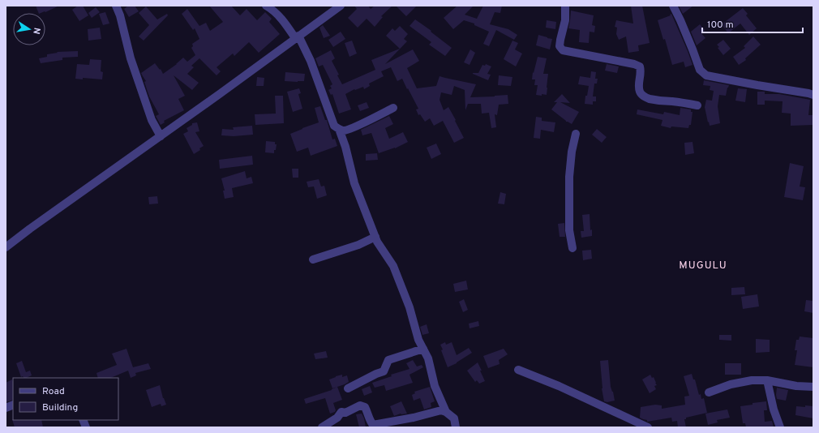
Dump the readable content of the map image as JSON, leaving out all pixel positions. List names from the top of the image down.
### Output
{
  "districts": ["MUGULU"],
  "legend": ["Road", "Building"],
  "scale_bar": "100 m",
  "north": "right"
}
